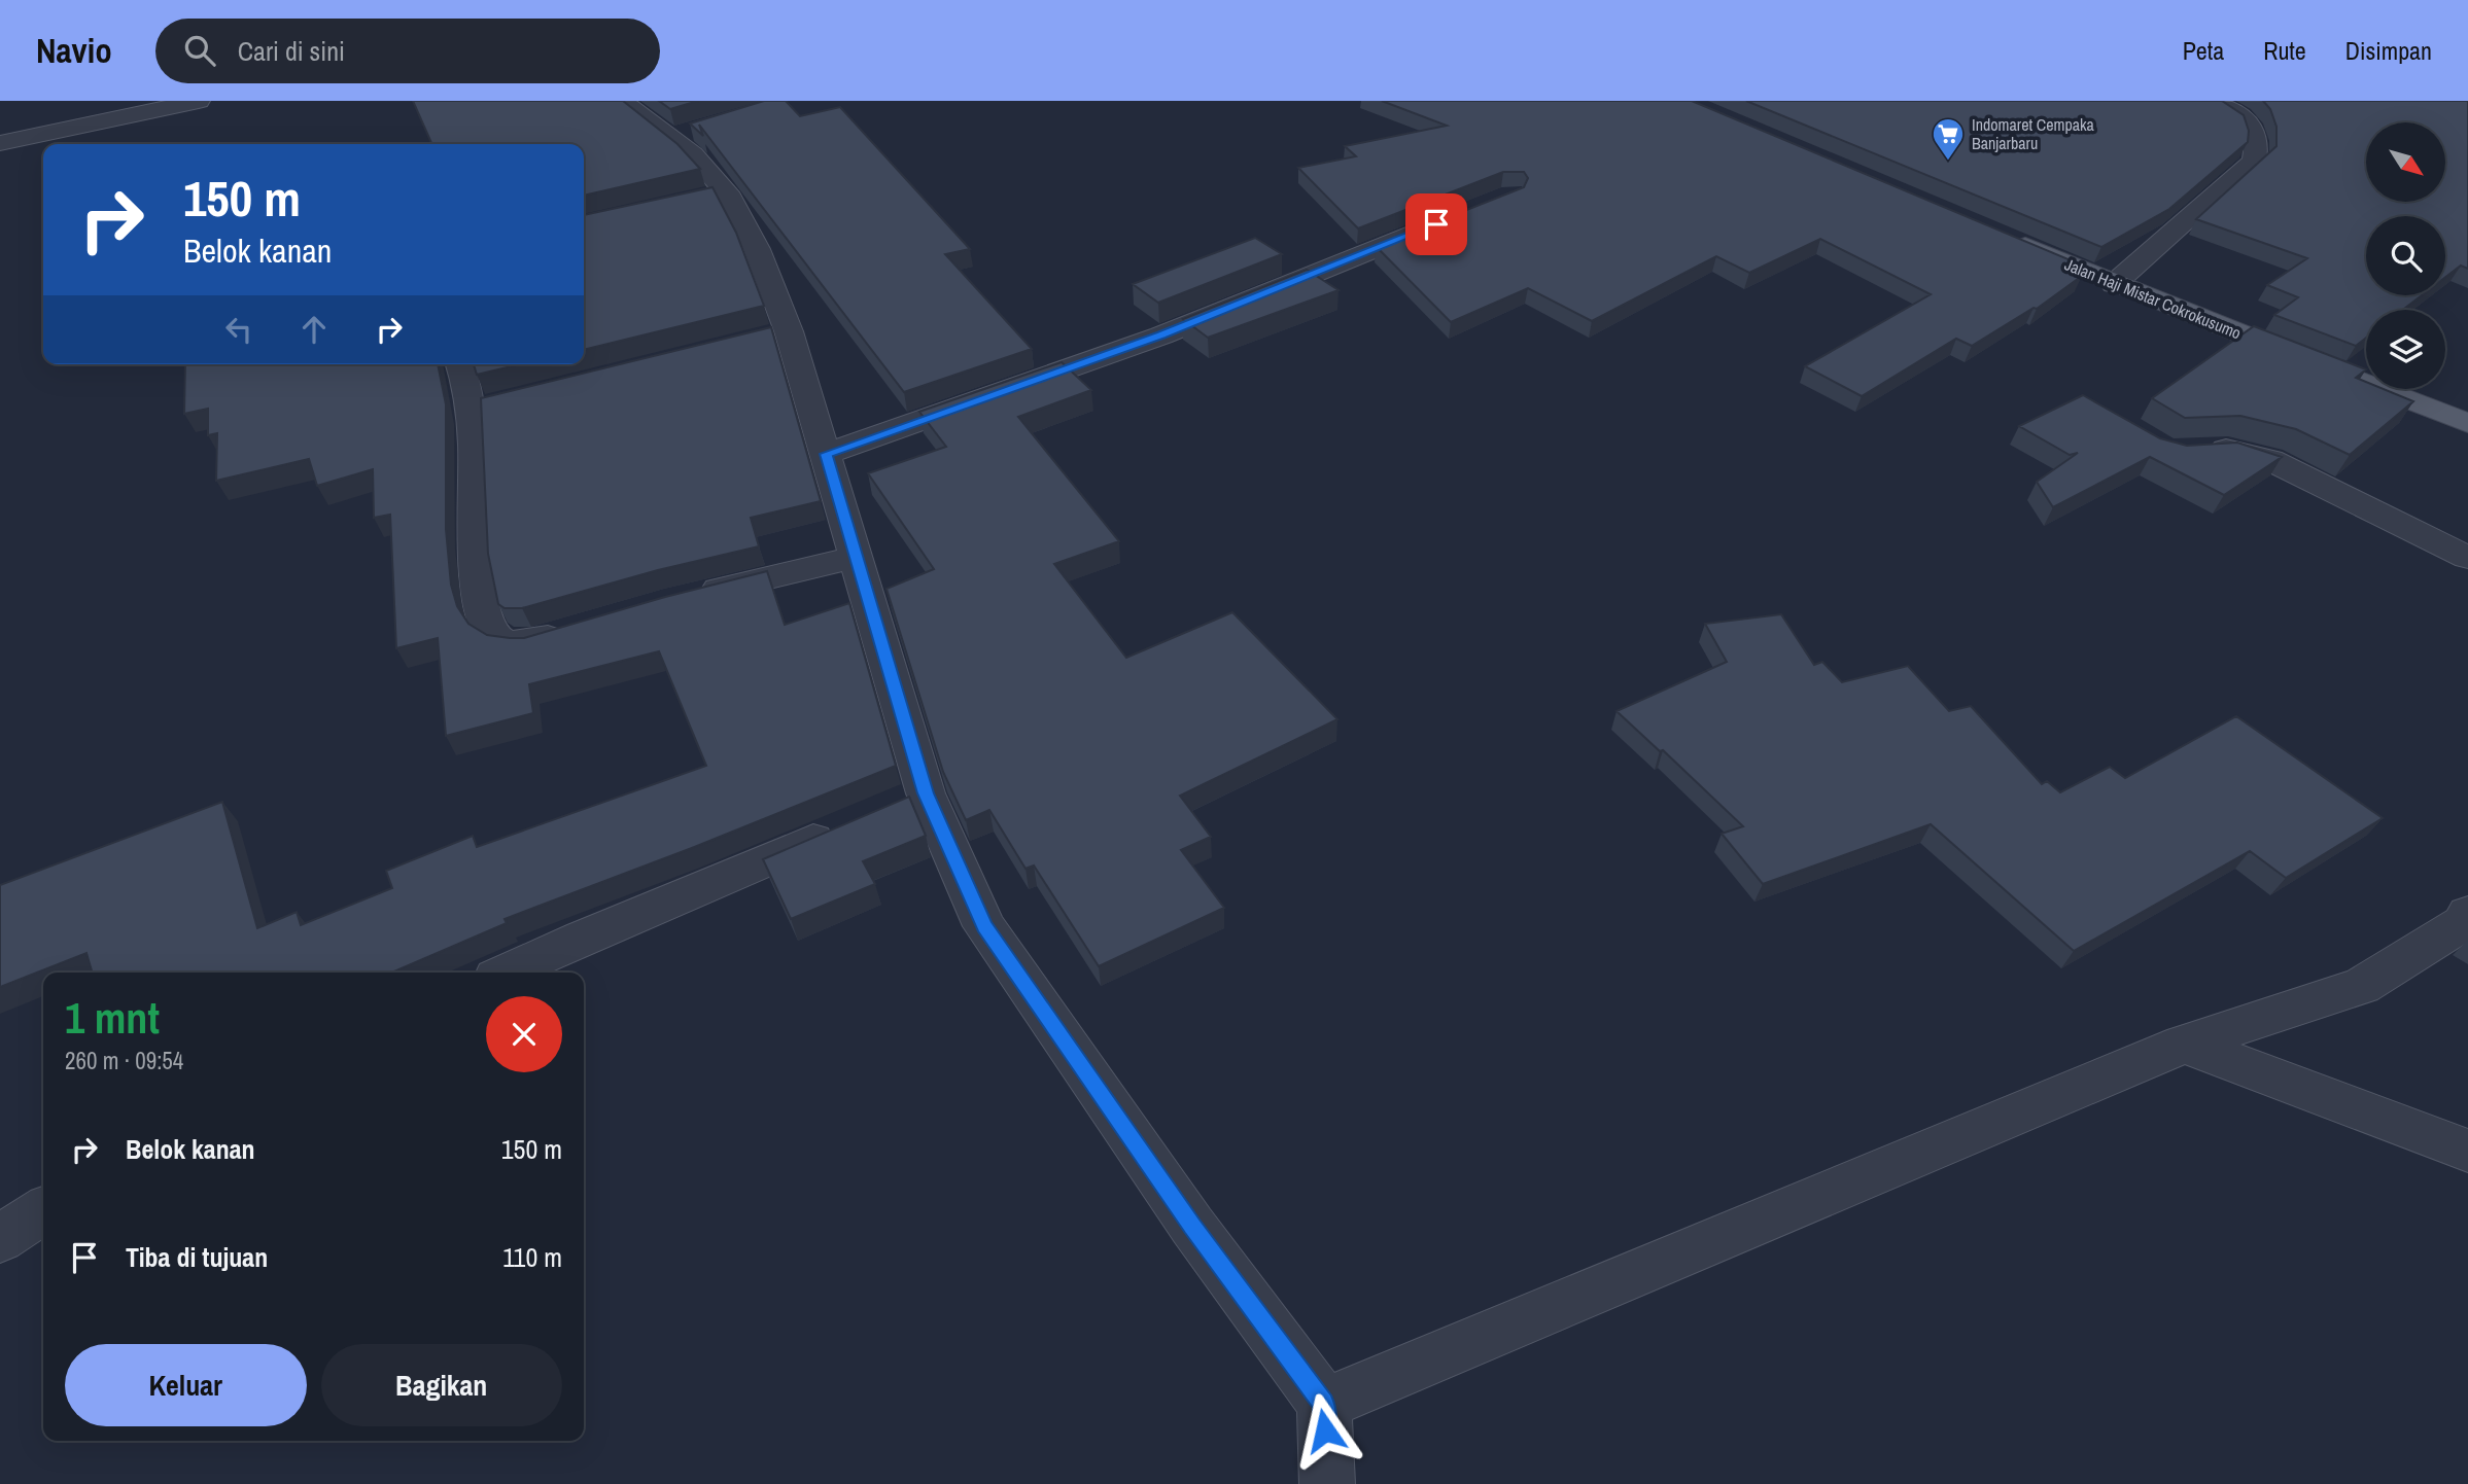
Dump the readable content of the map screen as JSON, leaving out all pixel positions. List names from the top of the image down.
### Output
{
  "streets": {
    "main road": ["Jalan Haji Mistar Cokrokusumo"]
  },
  "places": {
    "supermarket": ["Indomaret Cempaka Banjarbaru"]
  },
  "north": "bottom right",
  "page": {
    "header": "Navio",
    "search": "Cari di sini",
    "nav": ["Peta", "Rute", "Disimpan"],
    "turn": ["150 m", "Belok kanan"],
    "heading": ["1 mnt", "260 m · 09:54"],
    "list": [
      {
        "name": "Belok kanan",
        "value": "150 m"
      },
      {
        "name": "Tiba di tujuan",
        "value": "110 m"
      }
    ],
    "buttons": ["Keluar", "Bagikan"]
  }
}
